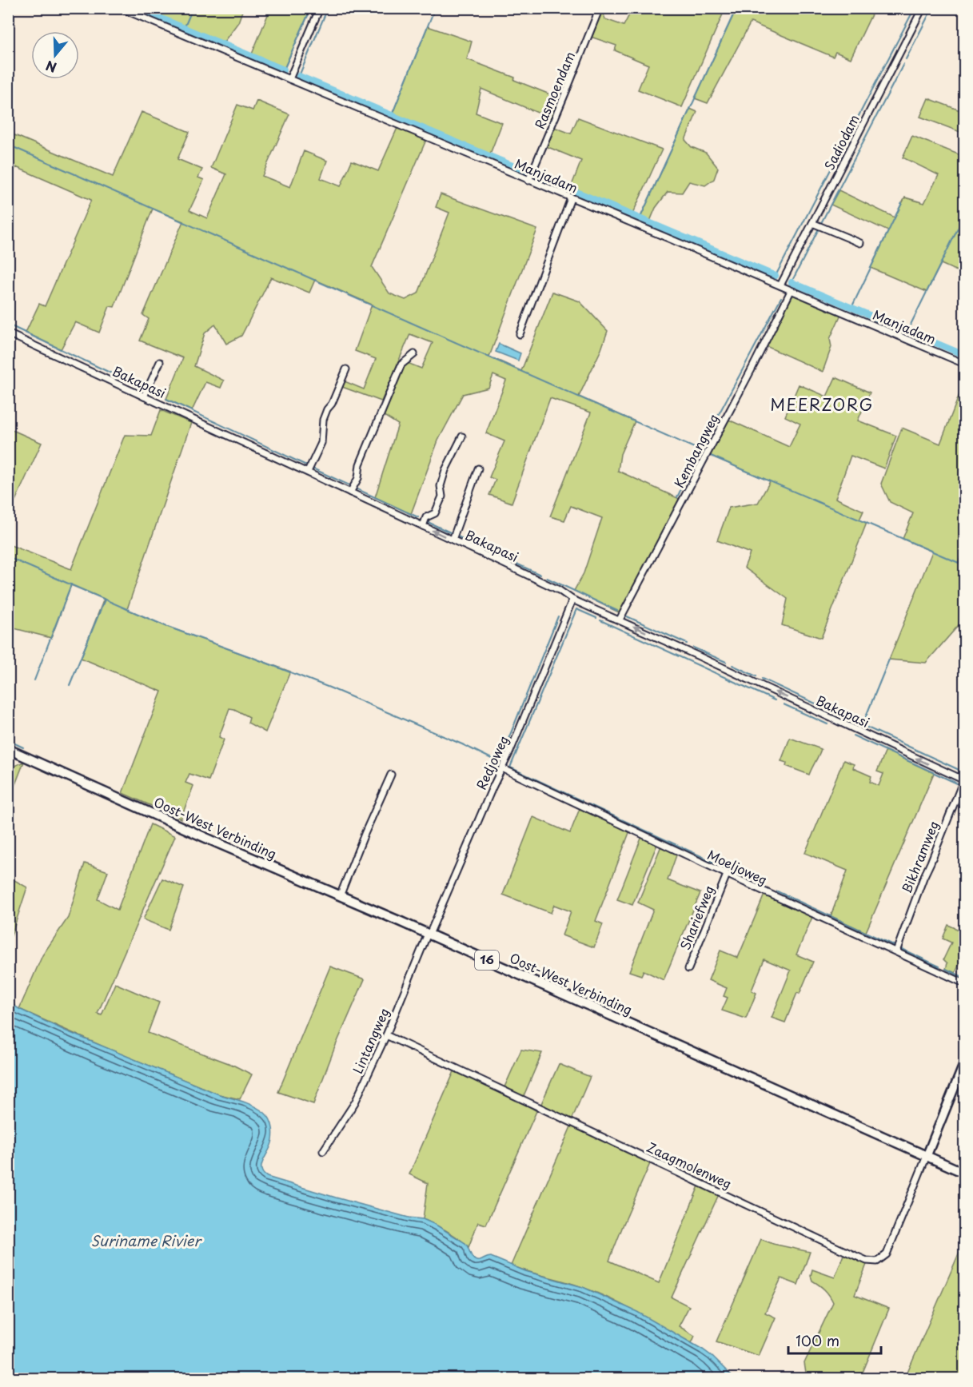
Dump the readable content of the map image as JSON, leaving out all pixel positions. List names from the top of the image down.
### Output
{
  "streets": {
    "main road": ["Oost-West Verbinding", "16"],
    "street": [
      "Rasmoendam",
      "Sadiodam",
      "Manjadam",
      "Bakapasi",
      "Kembangweg",
      "Redjoweg",
      "Bikhramweg",
      "Moeljoweg",
      "Shariefweg",
      "Lintangweg",
      "Zaagmolenweg"
    ]
  },
  "crossings": [
    ["Rasmoendam", "Manjadam"],
    ["Sadiodam", "Manjadam"],
    ["Manjadam", "Kembangweg"],
    ["Bakapasi", "Kembangweg"],
    ["Bakapasi", "Redjoweg"],
    ["Bakapasi", "Bikhramweg"],
    ["Redjoweg", "Oost-West Verbinding"],
    ["Redjoweg", "Moeljoweg"],
    ["Redjoweg", "Lintangweg"],
    ["Oost-West Verbinding", "Lintangweg"],
    ["Oost-West Verbinding", "Zaagmolenweg"],
    ["Bikhramweg", "Moeljoweg"],
    ["Moeljoweg", "Shariefweg"],
    ["Lintangweg", "Zaagmolenweg"]
  ],
  "one_way": ["Bakapasi"],
  "districts": ["MEERZORG"],
  "water": ["Suriname Rivier"],
  "scale_bar": "100 m",
  "north": "bottom"
}
